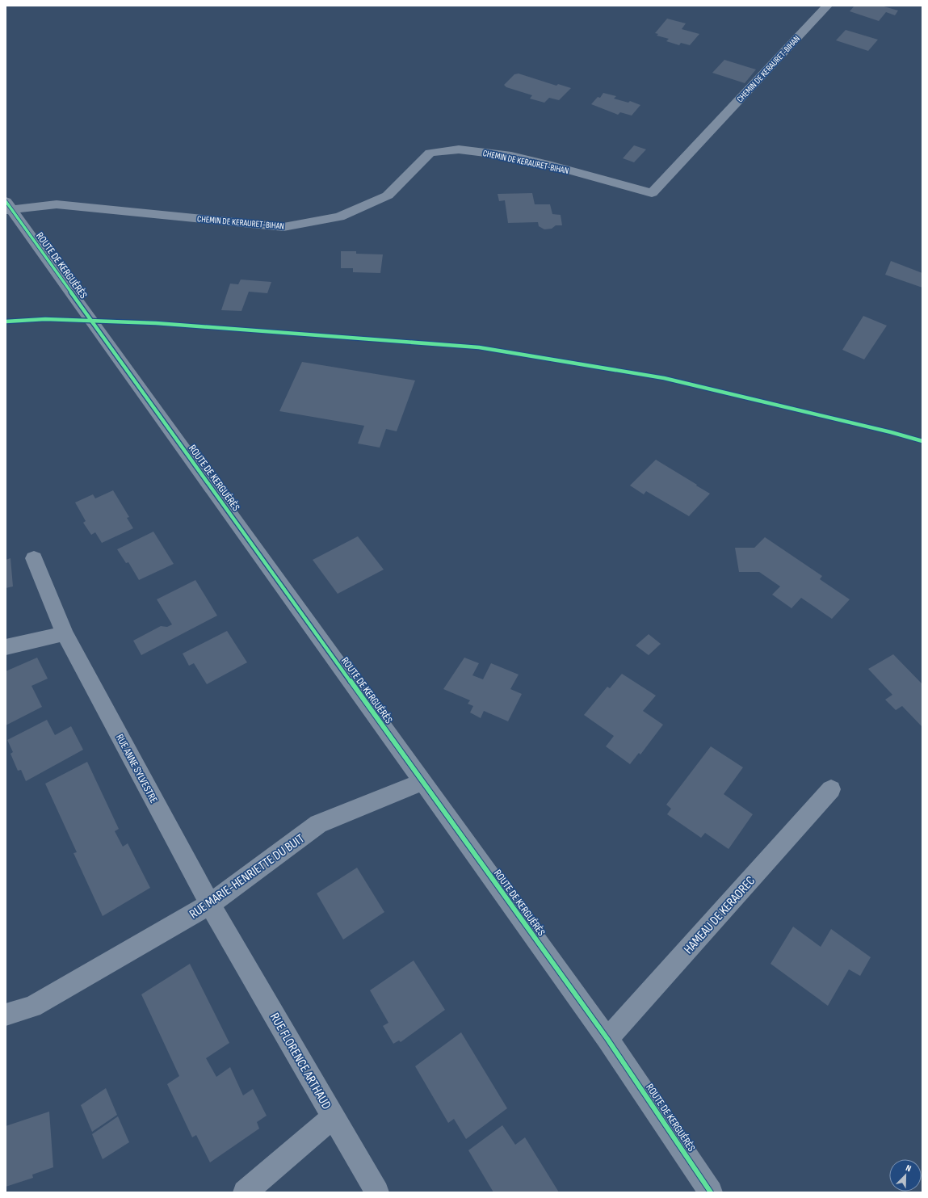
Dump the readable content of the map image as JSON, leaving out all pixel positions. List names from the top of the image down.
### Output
{
  "streets": {
    "street": [
      "CHEMIN DE KERAURET-BIHAN",
      "ROUTE DE KERGUÉRÈS",
      "RUE ANNE SYLVESTRE",
      "RUE MARIE-HENRIETTE DU BUIT",
      "HAMEAU DE KERAOREC",
      "RUE FLORENCE ARTHAUD"
    ]
  },
  "crossings": [
    ["CHEMIN DE KERAURET-BIHAN", "ROUTE DE KERGUÉRÈS"],
    ["ROUTE DE KERGUÉRÈS", "RUE MARIE-HENRIETTE DU BUIT"],
    ["ROUTE DE KERGUÉRÈS", "HAMEAU DE KERAOREC"],
    ["RUE ANNE SYLVESTRE", "RUE MARIE-HENRIETTE DU BUIT"],
    ["RUE ANNE SYLVESTRE", "RUE FLORENCE ARTHAUD"],
    ["RUE MARIE-HENRIETTE DU BUIT", "RUE FLORENCE ARTHAUD"]
  ],
  "north": "top right"
}
